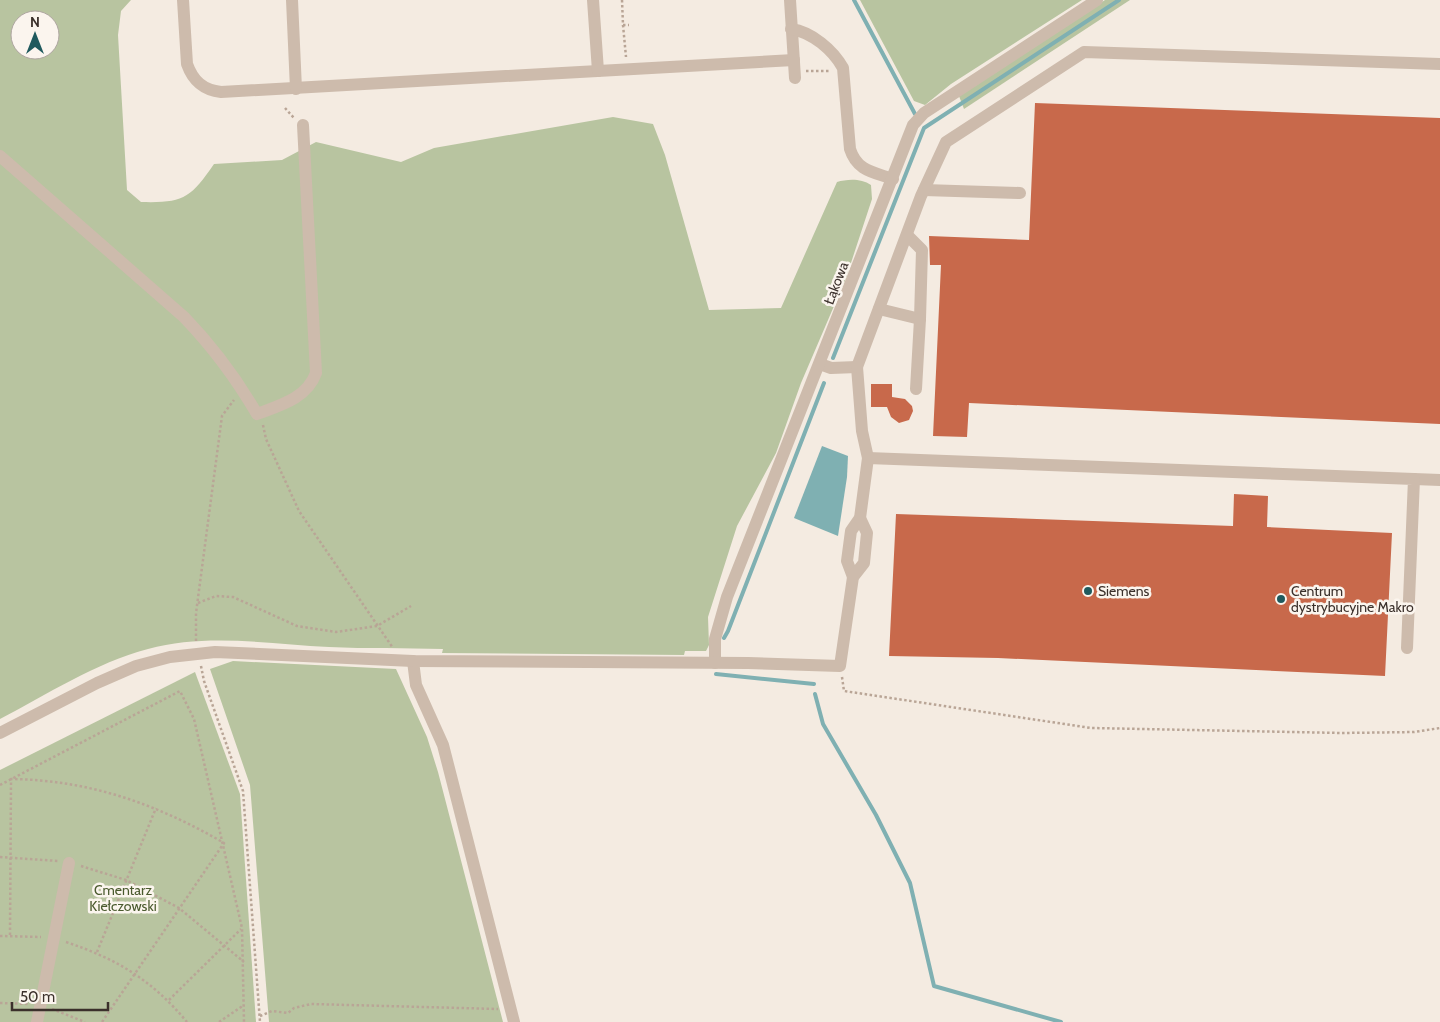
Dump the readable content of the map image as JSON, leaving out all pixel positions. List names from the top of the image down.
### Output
{
  "streets": {
    "street": ["Łąkowa"]
  },
  "parks": ["Cmentarz Kiełczowski"],
  "places": ["Siemens", "Centrum dystrybucyjne Makro"],
  "scale_bar": "50 m",
  "north": "top"
}
